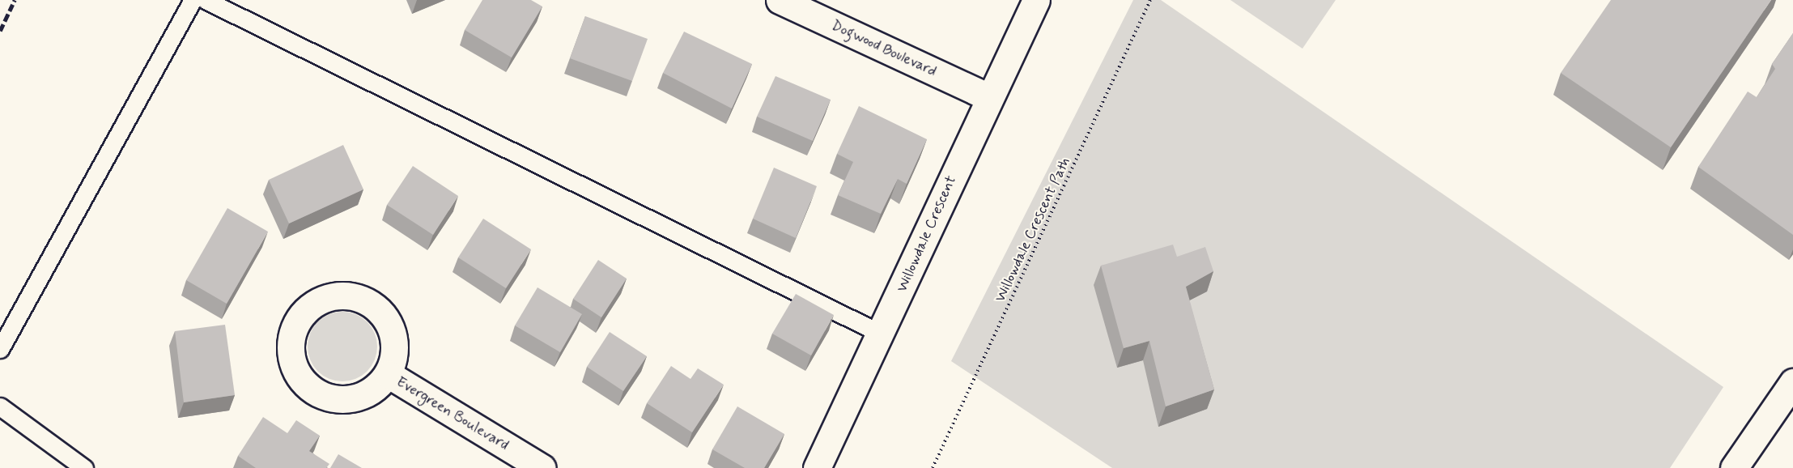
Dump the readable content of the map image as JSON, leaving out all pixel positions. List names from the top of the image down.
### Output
{
  "streets": {
    "street": ["Dogwood Boulevard", "Willowdale Crescent", "Evergreen Boulevard"],
    "path": ["Willowdale Crescent Path"]
  },
  "crossings": [
    ["Dogwood Boulevard", "Willowdale Crescent"]
  ]
}
